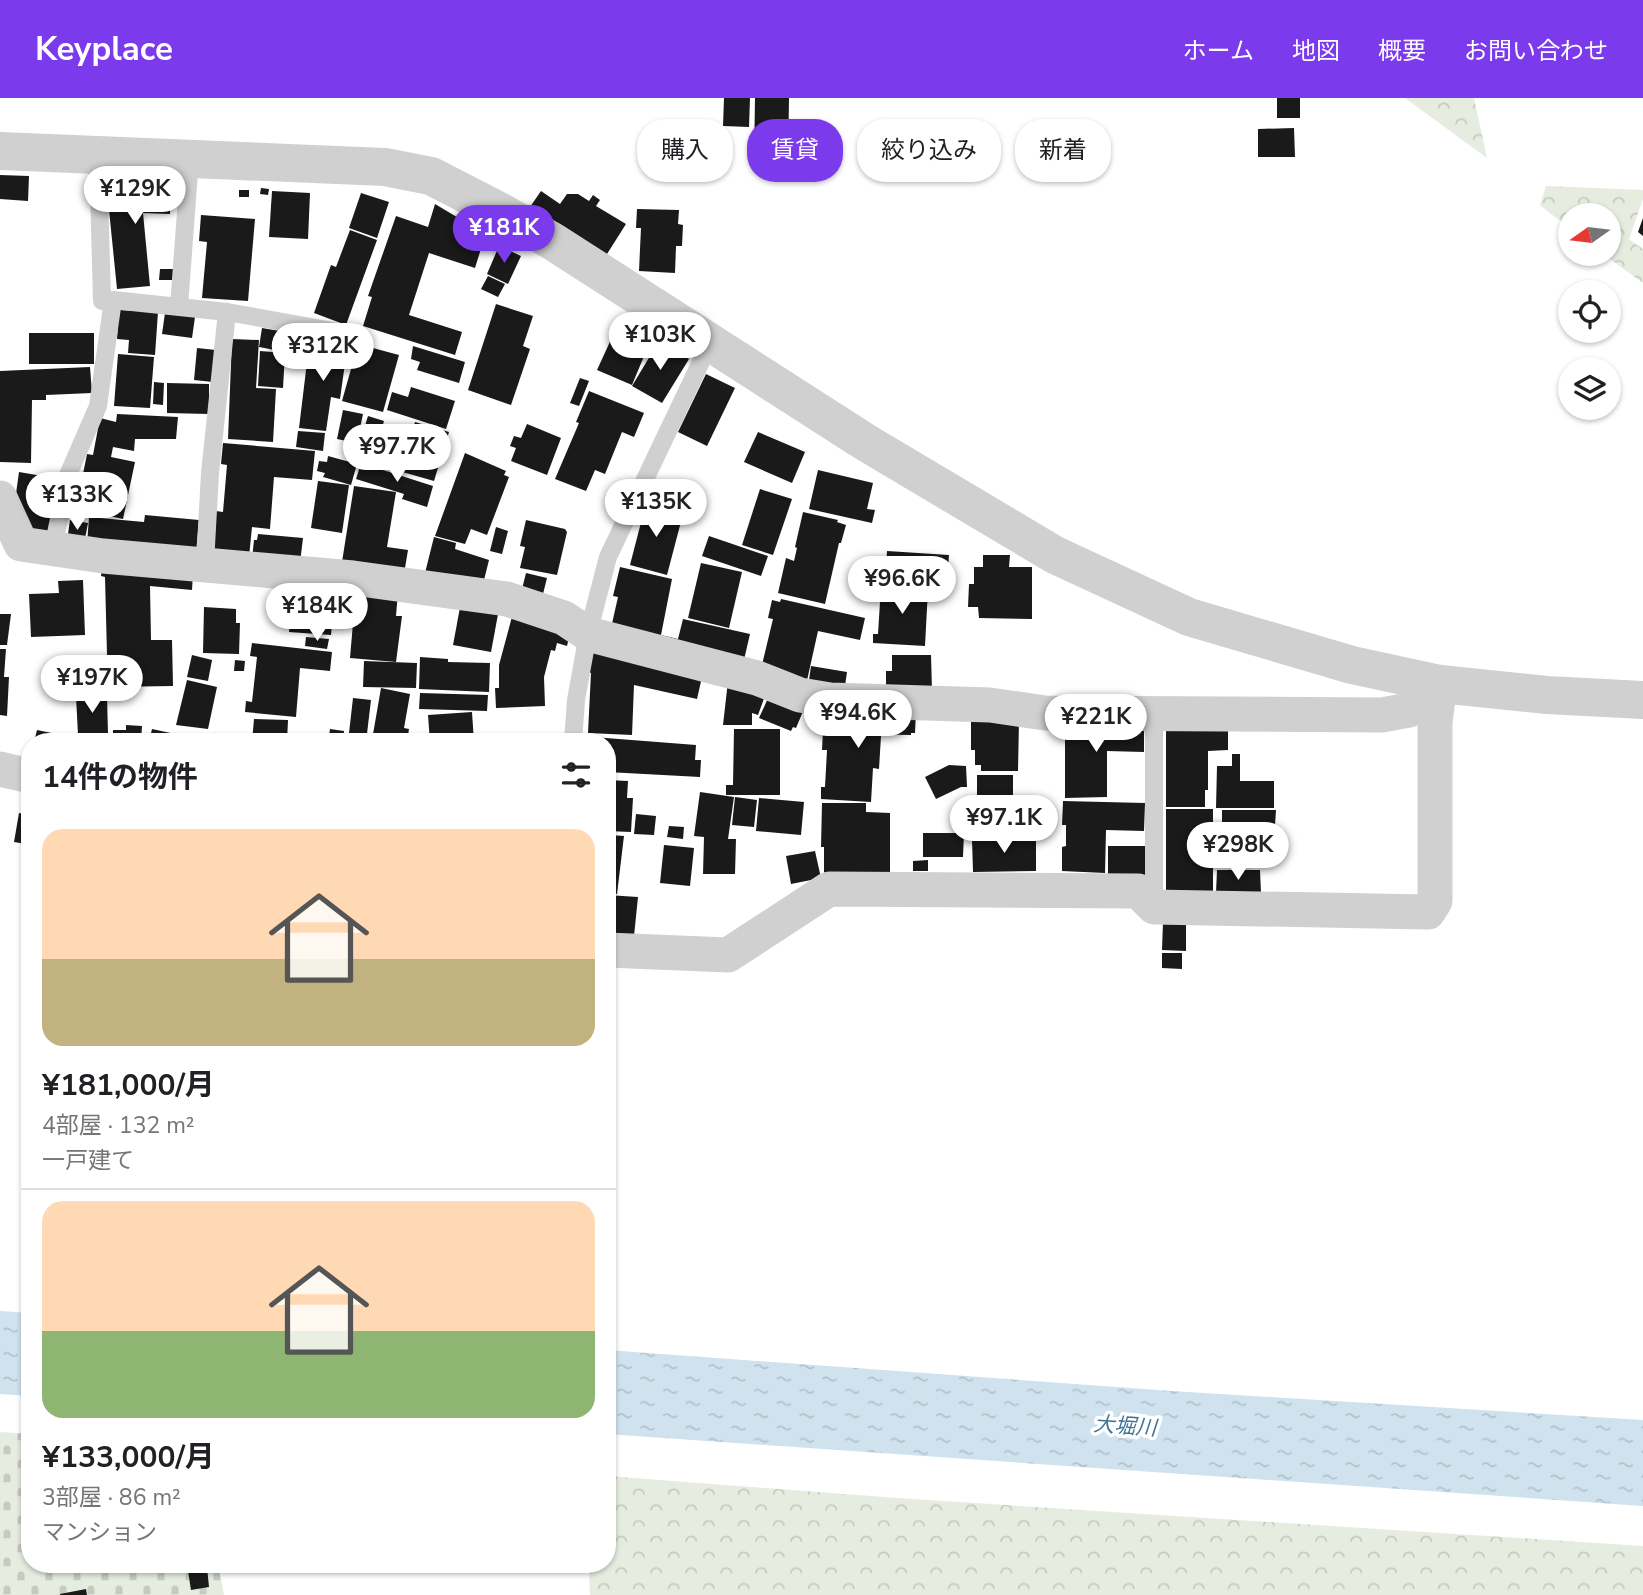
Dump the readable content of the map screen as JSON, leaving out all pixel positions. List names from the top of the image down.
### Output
{
  "water": ["大堀川"],
  "north": "left",
  "page": {
    "header": "Keyplace",
    "nav": [
      "ホーム",
      "地図",
      "概要",
      "お問い合わせ"
    ],
    "chip": [
      "購入",
      "賃貸",
      "絞り込み",
      "新着"
    ],
    "price": [
      "¥129K",
      "¥181K",
      "¥103K",
      "¥312K",
      "¥97.7K",
      "¥133K",
      "¥135K",
      "¥96.6K",
      "¥184K",
      "¥197K",
      "¥94.6K",
      "¥221K",
      "¥97.1K",
      "¥298K"
    ],
    "heading": "14件の物件",
    "list": [
      {
        "name": "¥181,000/月",
        "note": "4部屋 · 132 m² · 一戸建て"
      },
      {
        "name": "¥133,000/月",
        "note": "3部屋 · 86 m² · マンション"
      }
    ]
  }
}
